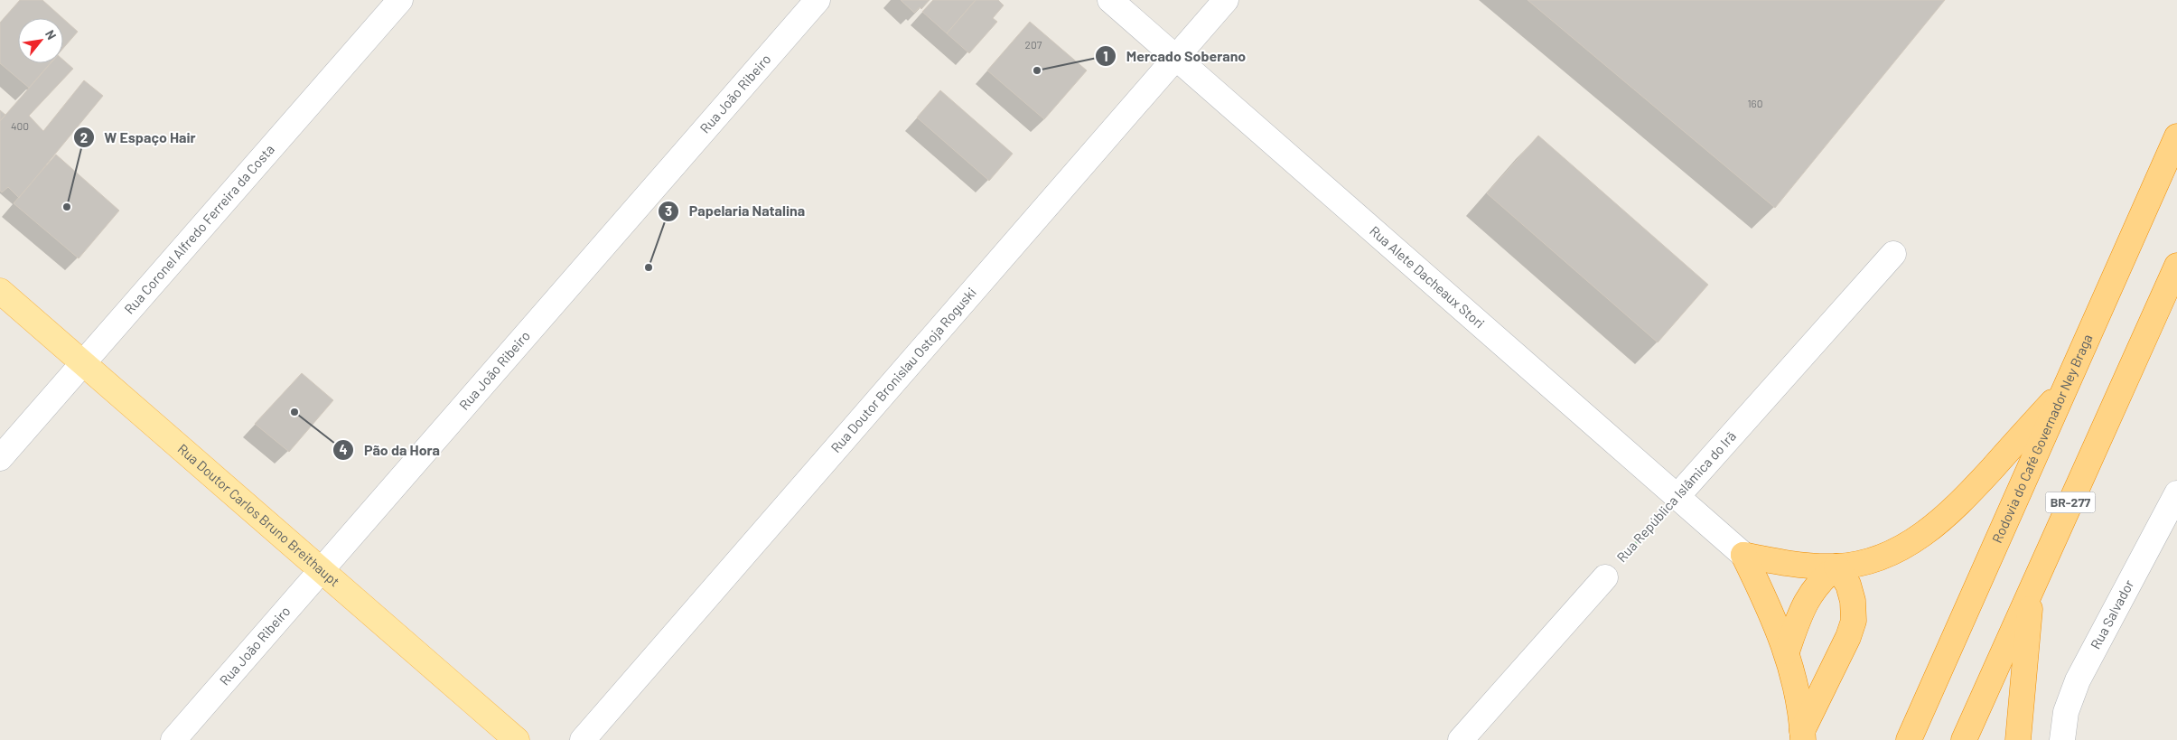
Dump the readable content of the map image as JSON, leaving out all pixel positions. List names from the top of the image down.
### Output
{
  "streets": {
    "highway": ["Rodovia do Café Governador Ney Braga", "BR-277"],
    "main road": ["Rua Doutor Carlos Bruno Breithaupt"],
    "street": [
      "Rua João Ribeiro",
      "Rua Coronel Alfredo Ferreira da Costa",
      "Rua Alete Dacheaux Stori",
      "Rua Doutor Bronislau Ostoja Roguski",
      "Rua República Islâmica do Irã",
      "Rua Salvador"
    ]
  },
  "crossings": [
    ["Rua João Ribeiro", "Rua Doutor Carlos Bruno Breithaupt"],
    ["Rua Coronel Alfredo Ferreira da Costa", "Rua Doutor Carlos Bruno Breithaupt"],
    ["Rua Alete Dacheaux Stori", "Rua Doutor Bronislau Ostoja Roguski"],
    ["Rua Alete Dacheaux Stori", "Rua República Islâmica do Irã"]
  ],
  "places": [
    "Mercado Soberano",
    "W Espaço Hair",
    "Papelaria Natalina",
    "Pão da Hora"
  ],
  "house_numbers": ["207", "160", "400"],
  "north": "top right"
}
